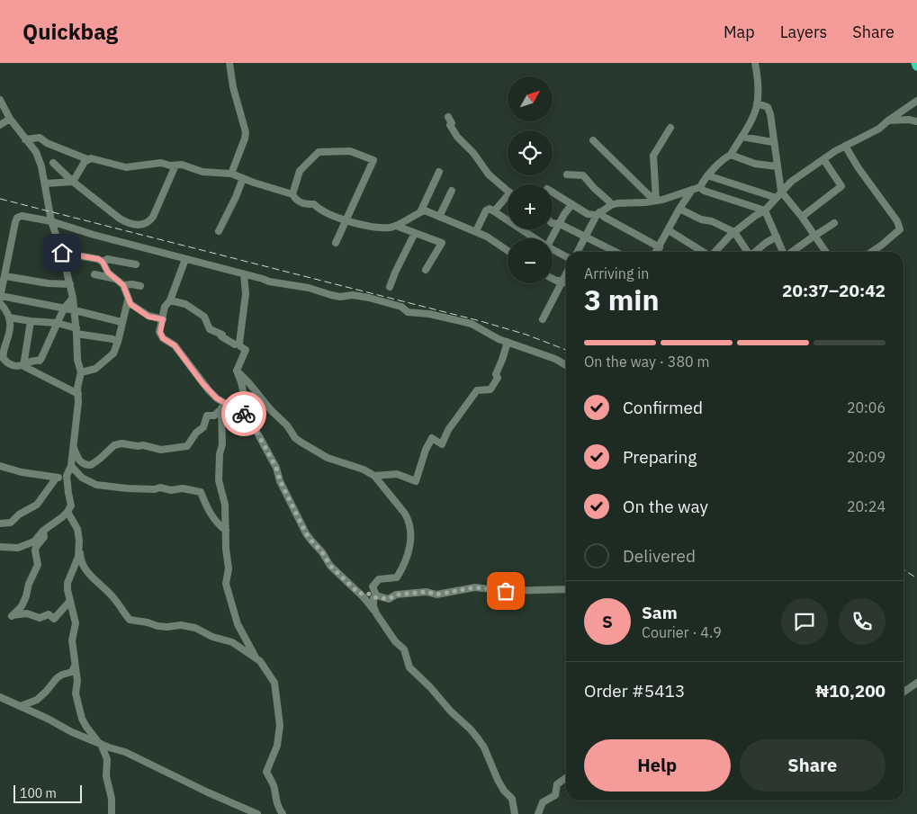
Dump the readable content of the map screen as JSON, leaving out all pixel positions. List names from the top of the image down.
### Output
{
  "scale_bar": "100 m",
  "north": "top right",
  "page": {
    "header": "Quickbag",
    "nav": ["Map", "Layers", "Share"],
    "map_buttons": ["+", "−"],
    "heading": ["3 min", "Arriving in", "20:37–20:42"],
    "panel": [
      "Sam",
      "Courier · 4.9",
      "Order #5413",
      "₦10,200"
    ],
    "bar": "On the way · 380 m",
    "list": [
      ["Confirmed", "20:06"],
      ["Preparing", "20:09"],
      ["On the way", "20:24"],
      "Delivered"
    ],
    "round": "S",
    "buttons": ["Help", "Share"],
    "scale": "100 m"
  }
}
